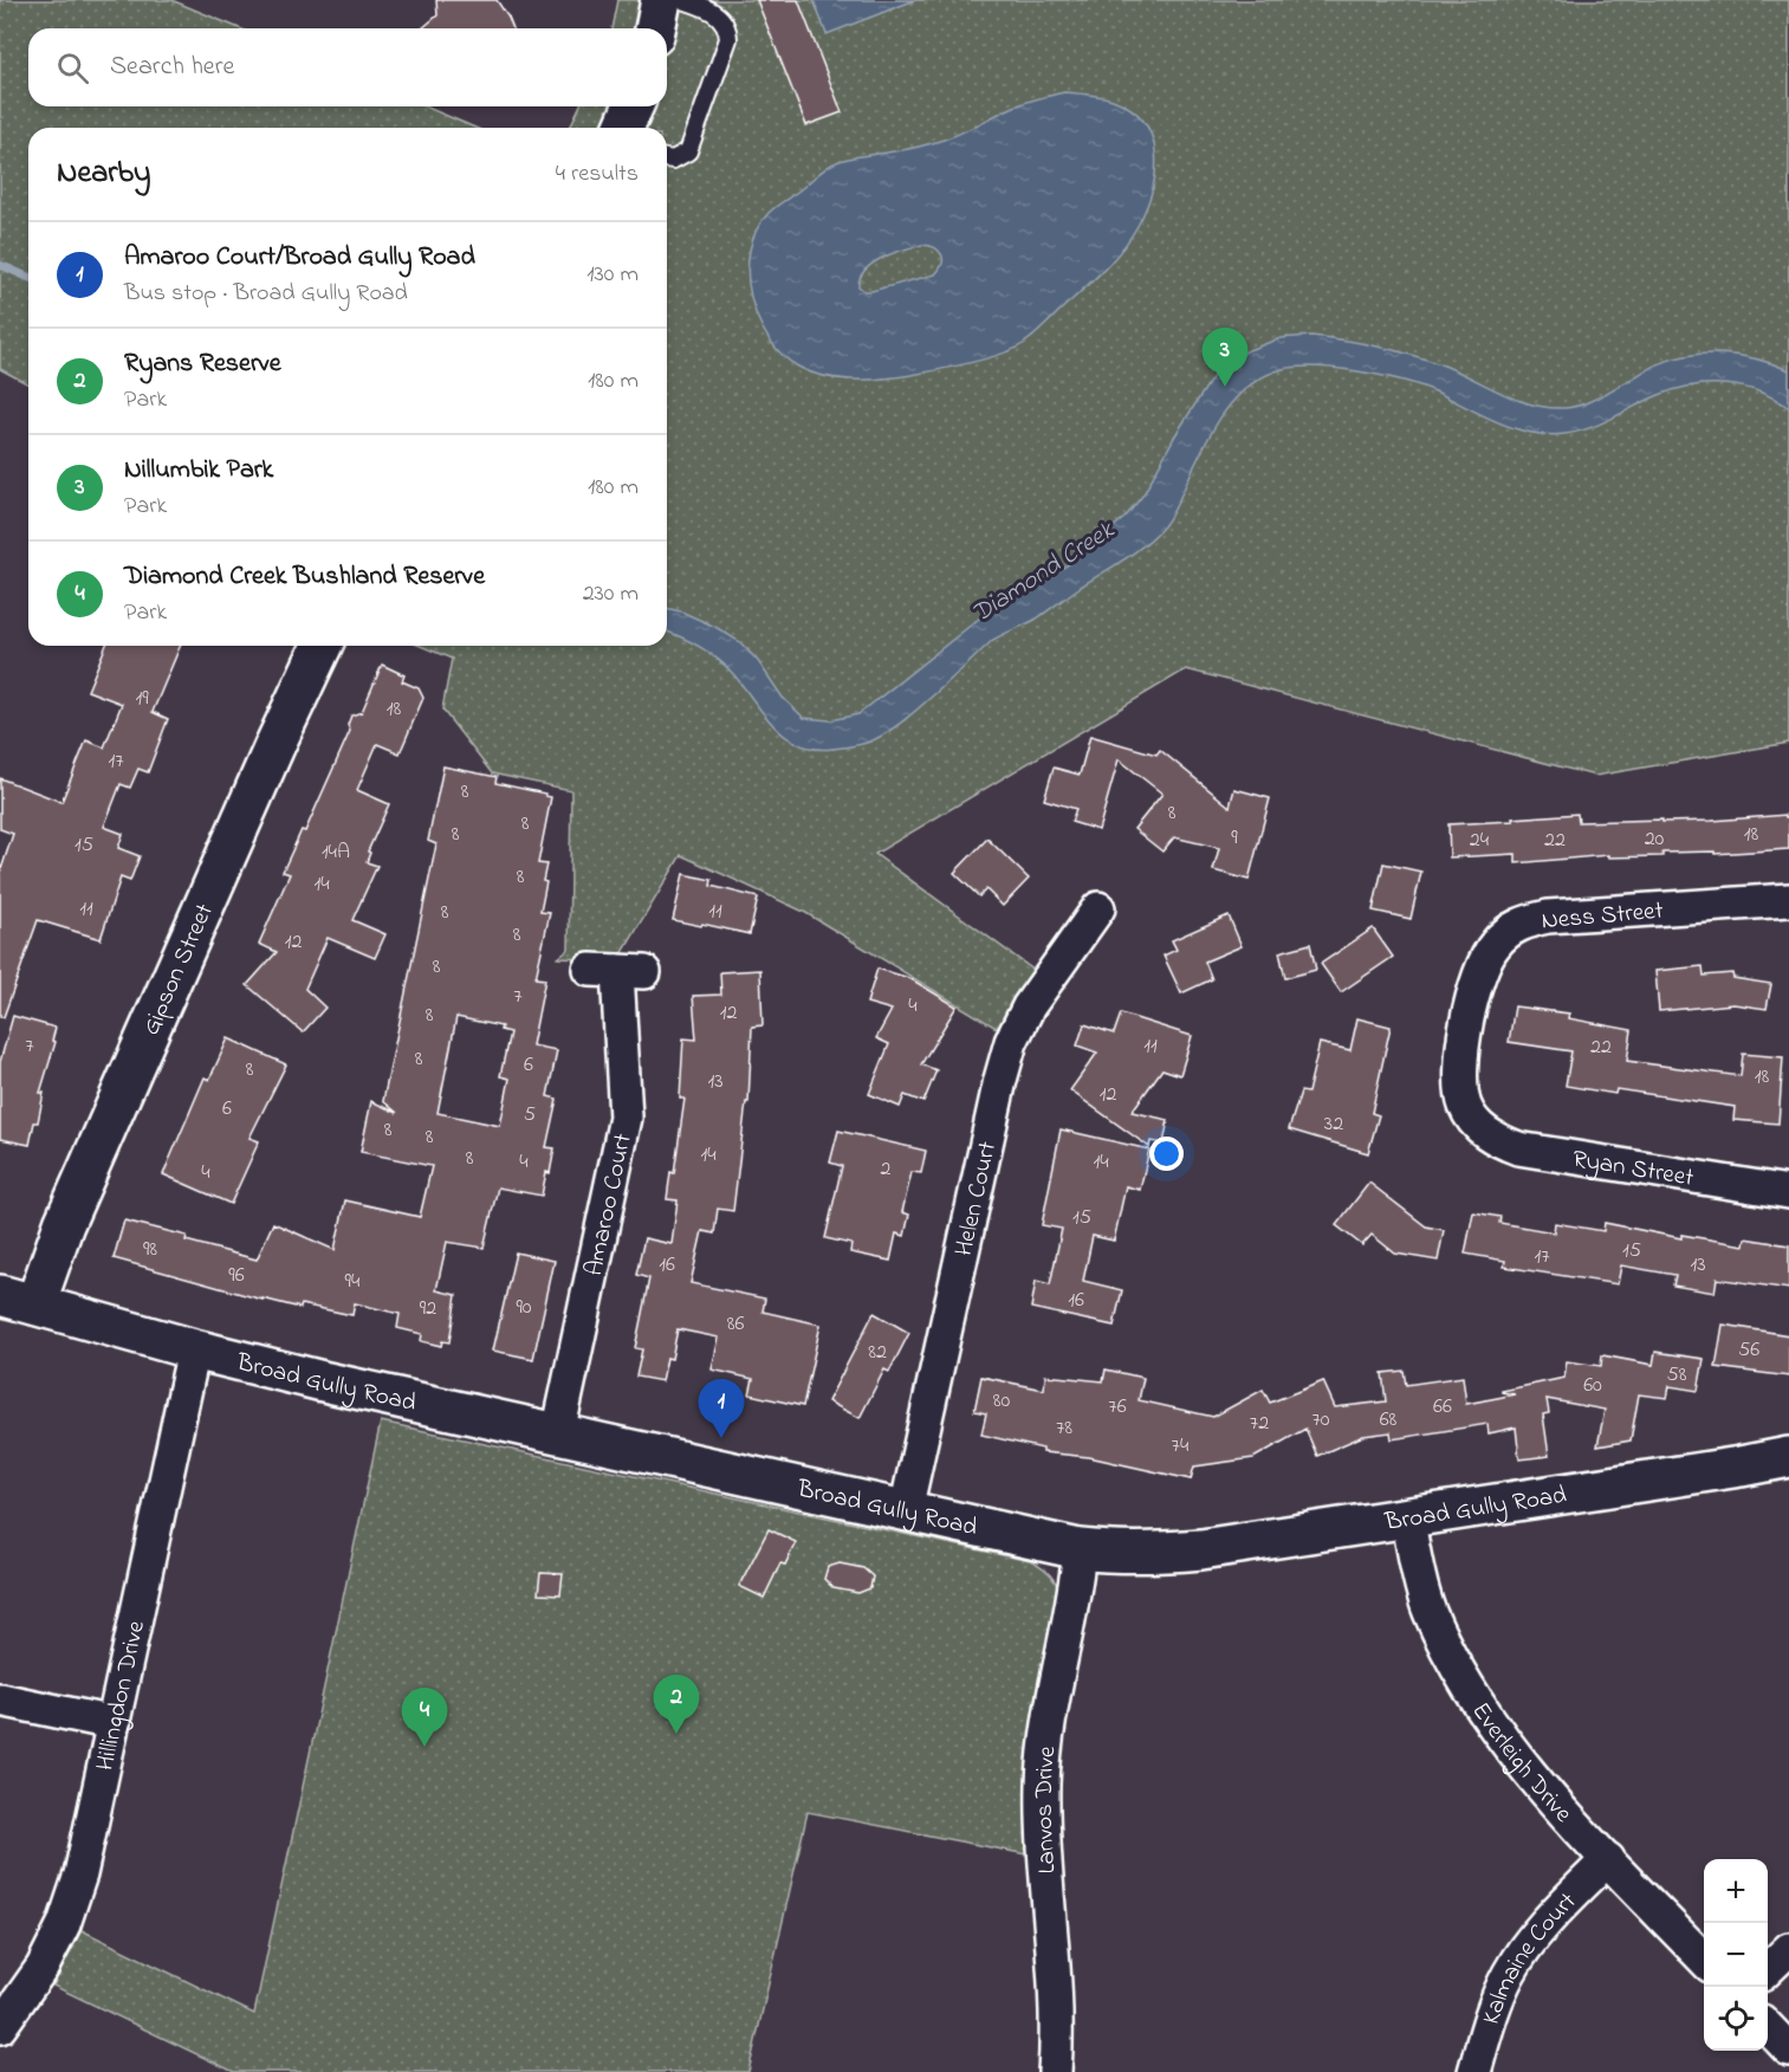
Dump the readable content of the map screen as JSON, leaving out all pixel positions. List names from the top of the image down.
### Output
{
  "streets": {
    "street": [
      "Ness Street",
      "Gipson Street",
      "Ryan Street",
      "Helen Court",
      "Amaroo Court",
      "Broad Gully Road",
      "Hillingdon Drive",
      "Everleigh Drive",
      "Lanvos Drive",
      "Kalmaine Court"
    ]
  },
  "crossings": [
    ["Ness Street", "Ryan Street"],
    ["Gipson Street", "Broad Gully Road"],
    ["Helen Court", "Broad Gully Road"],
    ["Amaroo Court", "Broad Gully Road"],
    ["Broad Gully Road", "Hillingdon Drive"],
    ["Broad Gully Road", "Everleigh Drive"],
    ["Broad Gully Road", "Lanvos Drive"],
    ["Everleigh Drive", "Kalmaine Court"]
  ],
  "water": ["Diamond Creek"],
  "house_numbers": [
    "19",
    "18",
    "17",
    "8",
    "8",
    "8",
    "8",
    "18",
    "9",
    "20",
    "24",
    "22",
    "15",
    "14A",
    "8",
    "14",
    "11",
    "11",
    "8",
    "8",
    "12",
    "8",
    "7",
    "4",
    "12",
    "8",
    "7",
    "11",
    "22",
    "8",
    "6",
    "8",
    "18",
    "13",
    "12",
    "6",
    "5",
    "32",
    "8",
    "8",
    "14",
    "8",
    "4",
    "14",
    "2",
    "4",
    "15",
    "98",
    "15",
    "17",
    "16",
    "13",
    "96",
    "94",
    "16",
    "90",
    "92",
    "86",
    "56",
    "82",
    "58",
    "60",
    "80",
    "76",
    "66",
    "70",
    "68",
    "72",
    "78",
    "74"
  ],
  "page": {
    "search": "Search here",
    "heading": ["Nearby", "4 results"],
    "list": [
      {
        "mark": "1",
        "name": "Amaroo Court/Broad Gully Road",
        "note": "Bus stop · Broad Gully Road",
        "value": "130 m"
      },
      {
        "mark": "2",
        "name": "Ryans Reserve",
        "note": "Park",
        "value": "180 m"
      },
      {
        "mark": "3",
        "name": "Nillumbik Park",
        "note": "Park",
        "value": "180 m"
      },
      {
        "mark": "4",
        "name": "Diamond Creek Bushland Reserve",
        "note": "Park",
        "value": "230 m"
      }
    ],
    "pins": [
      "3",
      "1",
      "2",
      "4"
    ],
    "map_buttons": ["+", "−"]
  }
}
